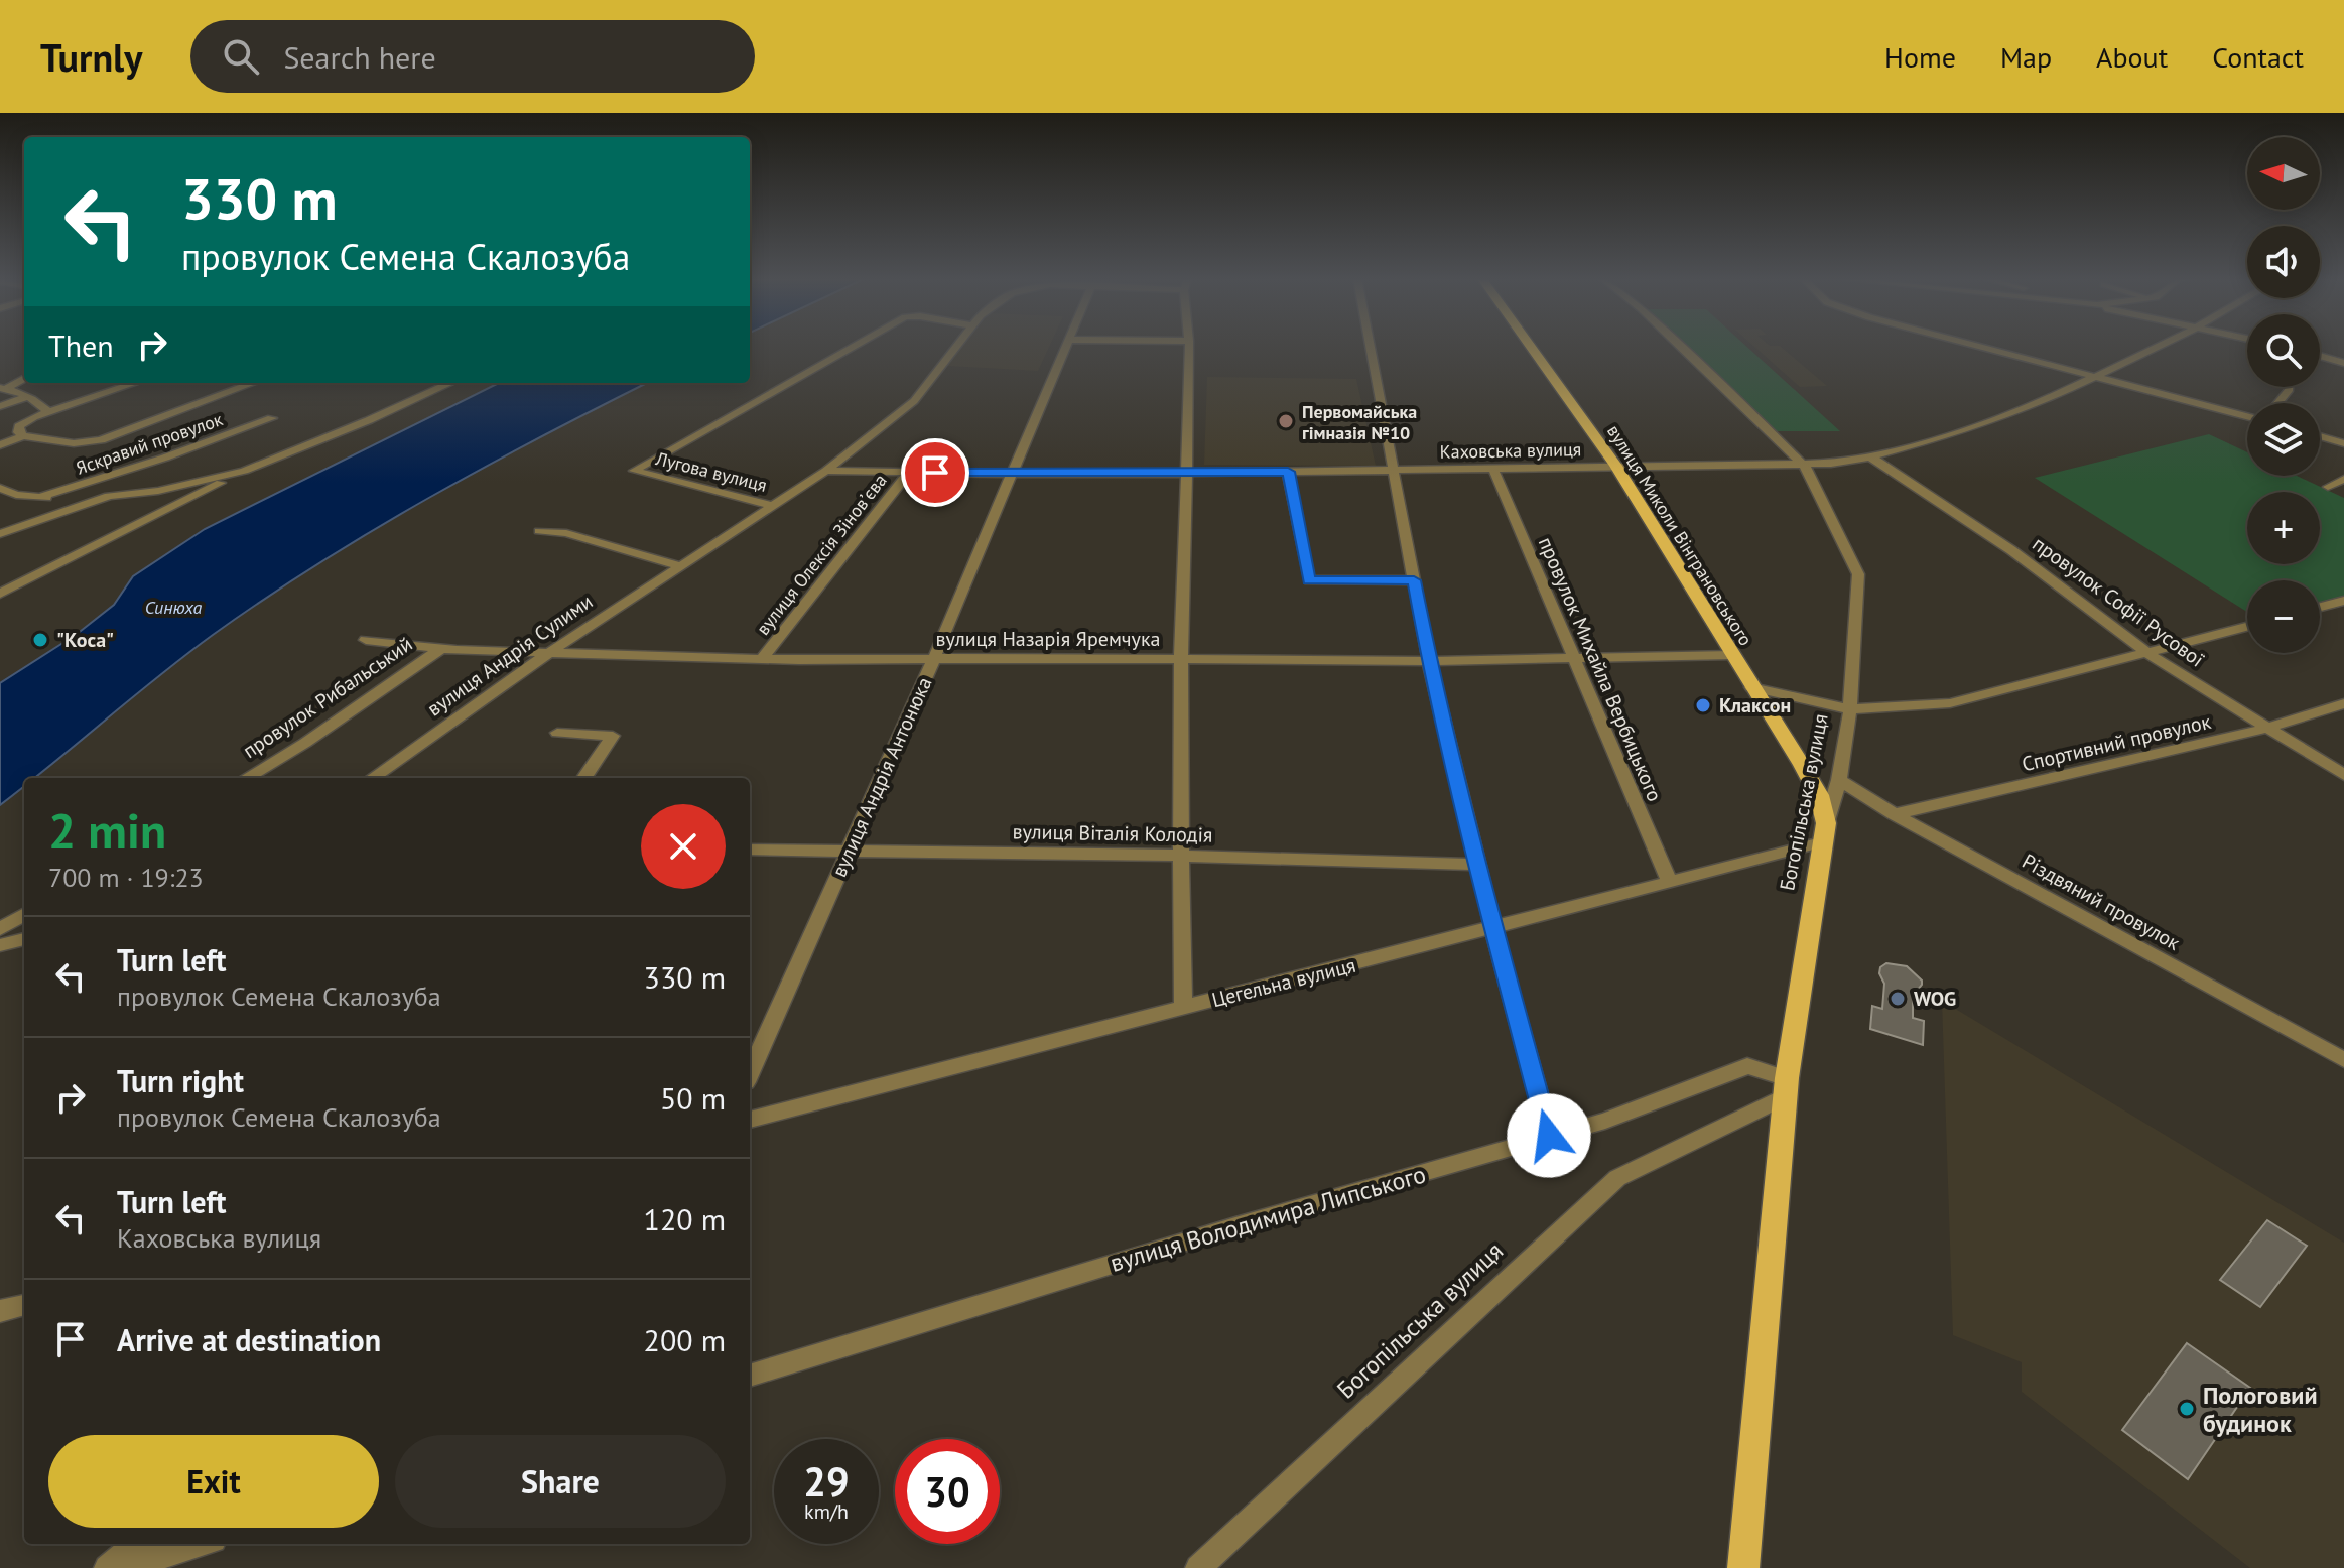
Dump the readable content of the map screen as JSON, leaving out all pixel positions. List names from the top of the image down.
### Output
{
  "streets": {
    "main road": ["вулиця Миколи Вінграновського", "Богопільська вулиця"],
    "street": [
      "Яскравий провулок",
      "Каховська вулиця",
      "Лугова вулиця",
      "вулиця Олексія Зіновʼєва",
      "провулок Софії Русової",
      "вулиця Назарія Яремчука",
      "вулиця Андрія Сулими",
      "провулок Михайла Вербицького",
      "провулок Рибальський",
      "Спортивний провулок",
      "вулиця Андрія Антонюка",
      "вулиця Віталія Колодія",
      "Різдвяний провулок",
      "Цегельна вулиця",
      "вулиця Володимира Липського"
    ]
  },
  "crossings": [
    ["Каховська вулиця", "вулиця Миколи Вінграновського"],
    ["Каховська вулиця", "вулиця Олексія Зіновʼєва"],
    ["Каховська вулиця", "провулок Софії Русової"],
    ["Каховська вулиця", "вулиця Андрія Сулими"],
    ["Каховська вулиця", "провулок Михайла Вербицького"],
    ["Каховська вулиця", "вулиця Андрія Антонюка"],
    ["Каховська вулиця", "Богопільська вулиця"],
    ["Лугова вулиця", "вулиця Андрія Сулими"],
    ["вулиця Миколи Вінграновського", "вулиця Назарія Яремчука"],
    ["вулиця Миколи Вінграновського", "Богопільська вулиця"],
    ["вулиця Миколи Вінграновського", "Цегельна вулиця"],
    ["вулиця Олексія Зіновʼєва", "вулиця Назарія Яремчука"],
    ["провулок Софії Русової", "Спортивний провулок"],
    ["вулиця Назарія Яремчука", "вулиця Андрія Сулими"],
    ["вулиця Назарія Яремчука", "провулок Михайла Вербицького"],
    ["вулиця Назарія Яремчука", "провулок Рибальський"],
    ["вулиця Назарія Яремчука", "вулиця Андрія Антонюка"],
    ["провулок Михайла Вербицького", "Цегельна вулиця"],
    ["Спортивний провулок", "Різдвяний провулок"],
    ["вулиця Андрія Антонюка", "вулиця Віталія Колодія"],
    ["Богопільська вулиця", "Різдвяний провулок"],
    ["Богопільська вулиця", "Цегельна вулиця"],
    ["Богопільська вулиця", "вулиця Володимира Липського"]
  ],
  "water": ["Синюха"],
  "places": [
    "Первомайська гімназія №10",
    "\"Коса\"",
    "Клаксон",
    "WOG",
    "Пологовий будинок"
  ],
  "north": "left",
  "page": {
    "header": "Turnly",
    "search": "Search here",
    "nav": [
      "Home",
      "Map",
      "About",
      "Contact"
    ],
    "map_buttons": ["+", "−"],
    "turn": ["330 m", "провулок Семена Скалозуба"],
    "then": "Then",
    "heading": ["2 min", "700 m · 19:23"],
    "list": [
      {
        "name": "Turn left",
        "note": "провулок Семена Скалозуба",
        "value": "330 m"
      },
      {
        "name": "Turn right",
        "note": "провулок Семена Скалозуба",
        "value": "50 m"
      },
      {
        "name": "Turn left",
        "note": "Каховська вулиця",
        "value": "120 m"
      },
      {
        "name": "Arrive at destination",
        "value": "200 m"
      }
    ],
    "buttons": ["Exit", "Share"],
    "speed": "29 km/h",
    "limit": "30"
  }
}
